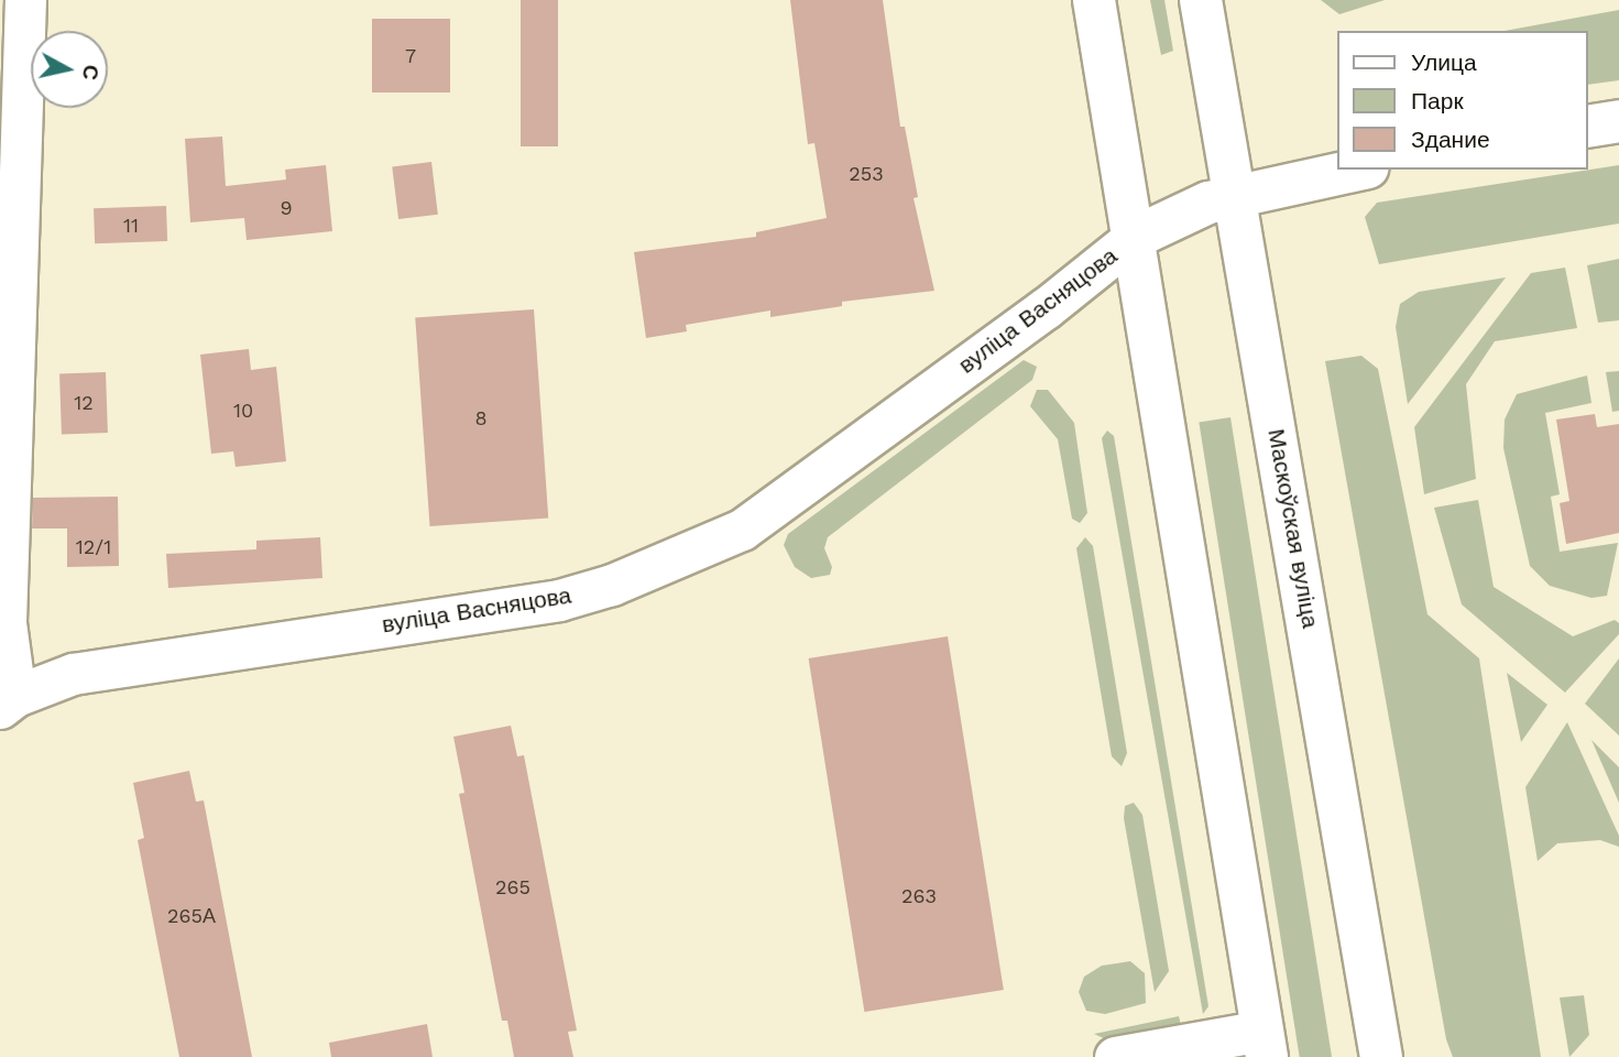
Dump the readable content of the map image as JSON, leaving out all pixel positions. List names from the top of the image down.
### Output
{
  "streets": {
    "main road": ["Маскоўская вуліца"],
    "street": ["вуліца Васняцова"]
  },
  "house_numbers": [
    "7",
    "253",
    "9",
    "11",
    "12",
    "10",
    "8",
    "12/1",
    "265",
    "263",
    "265А"
  ],
  "legend": ["Улица", "Парк", "Здание"],
  "north": "right"
}
